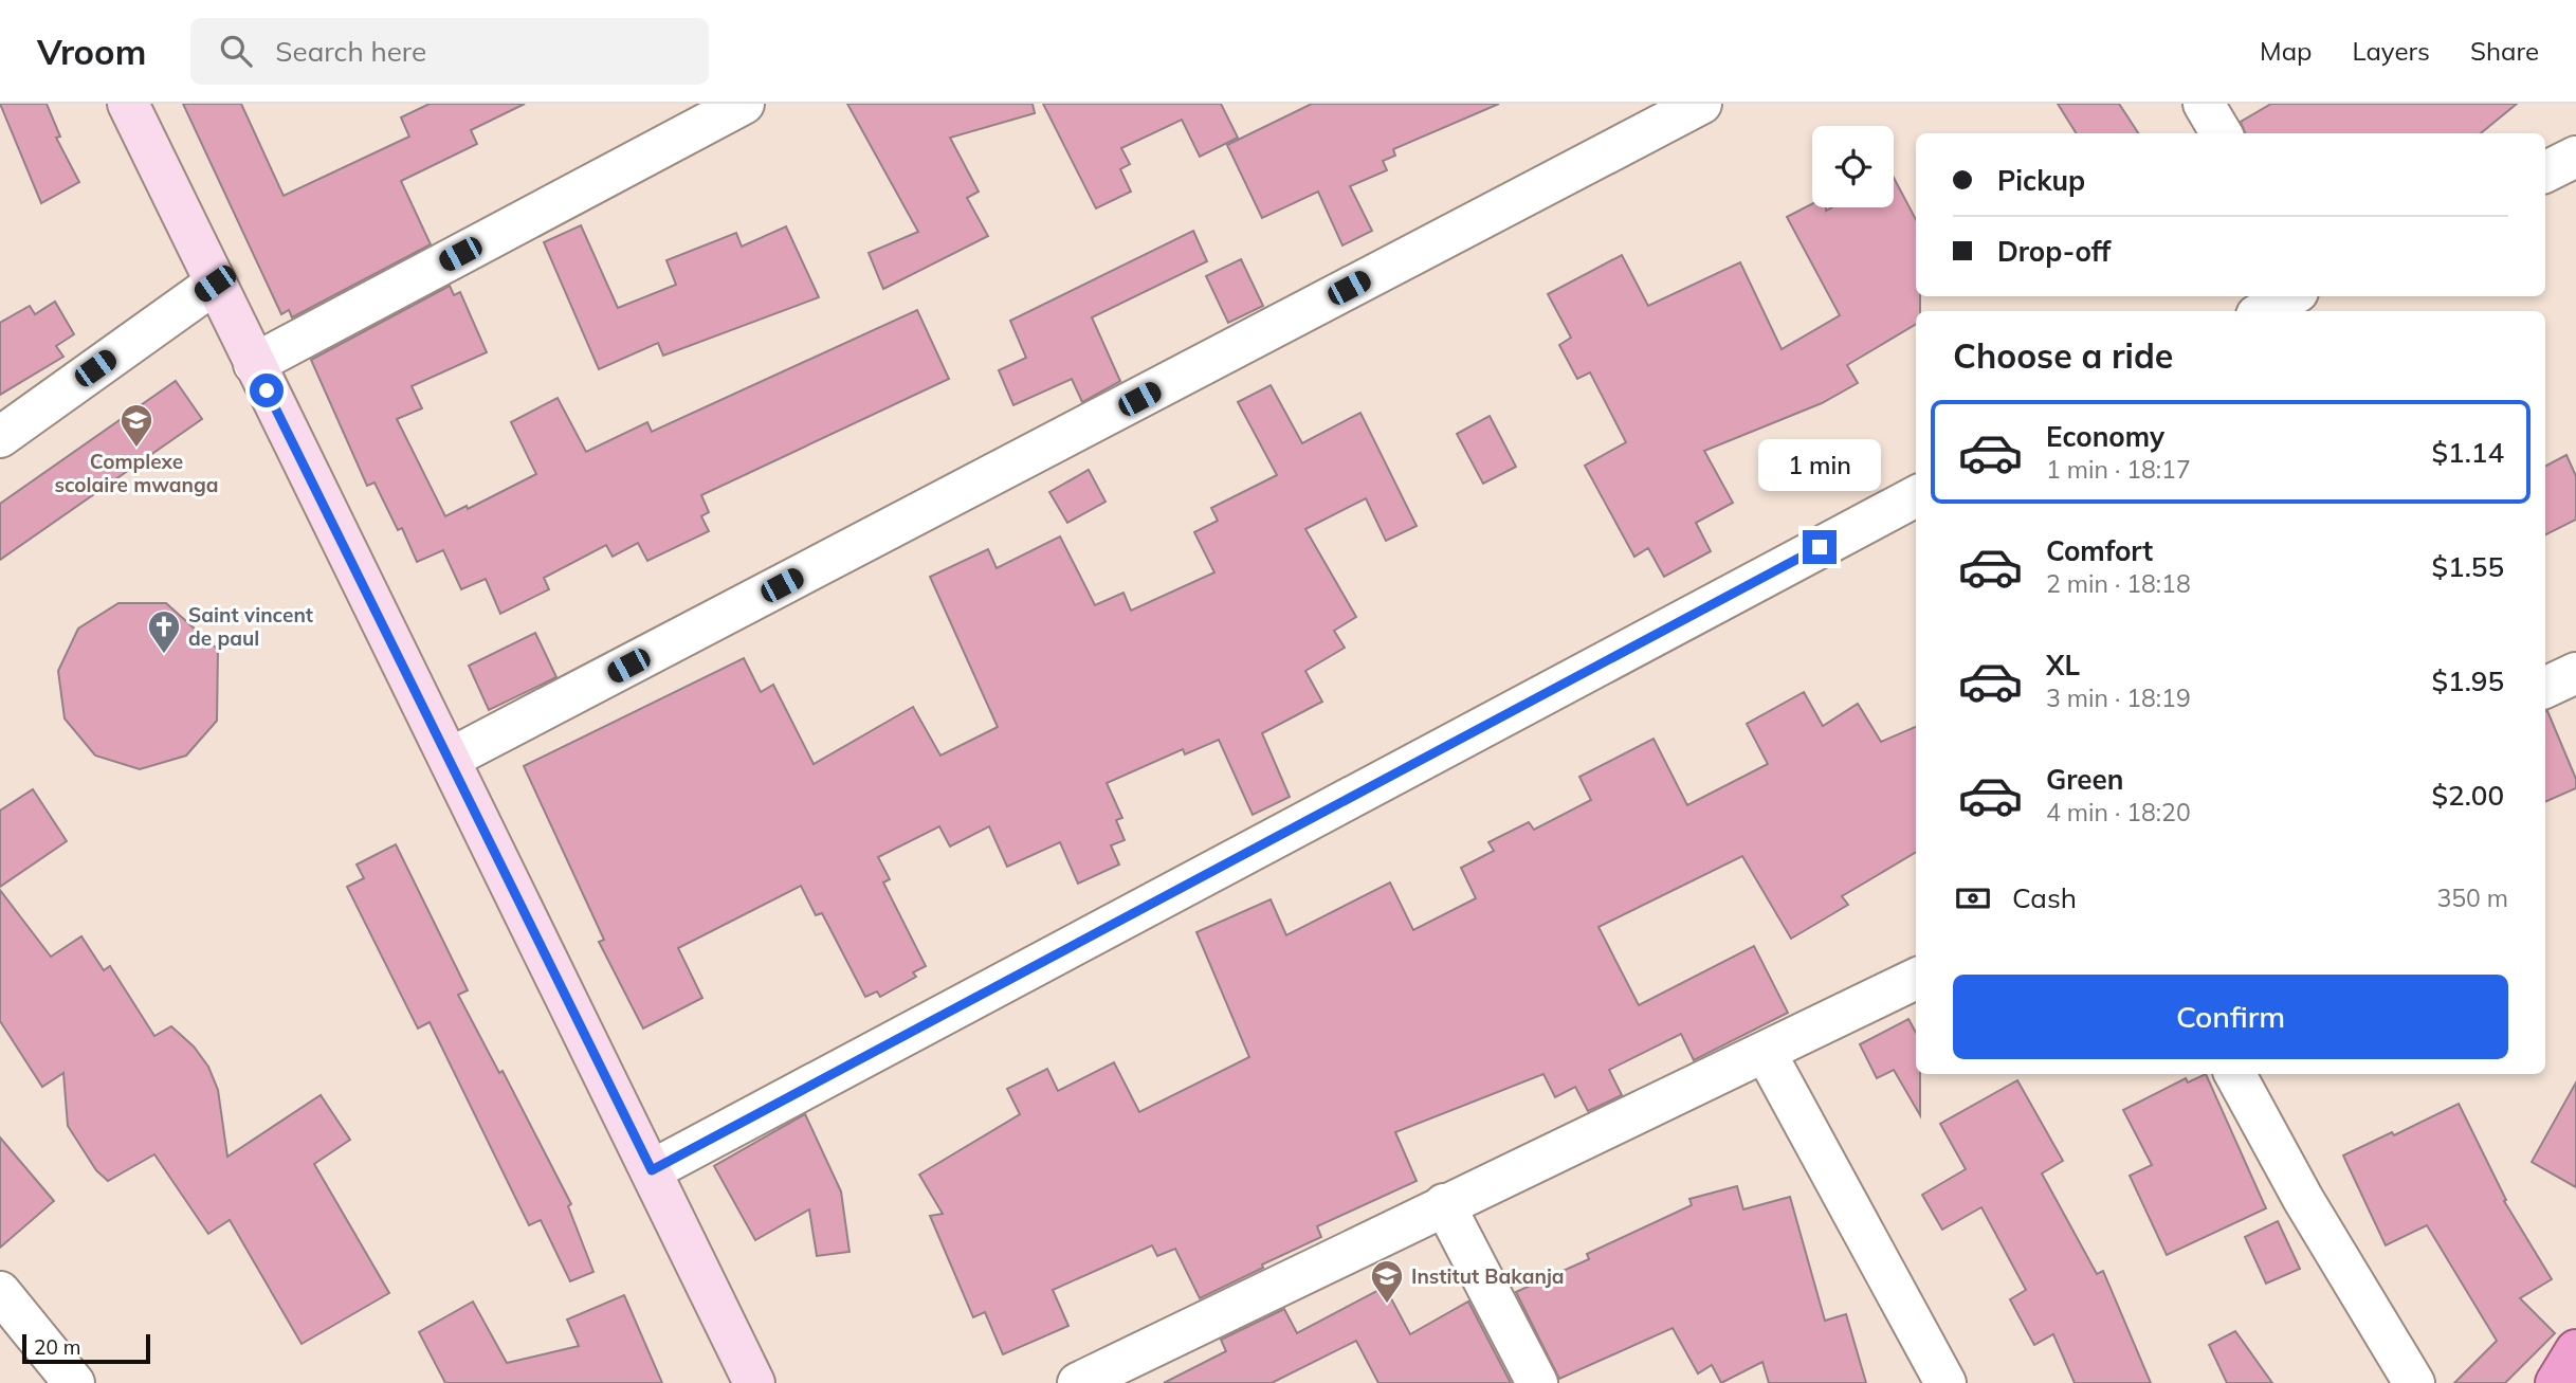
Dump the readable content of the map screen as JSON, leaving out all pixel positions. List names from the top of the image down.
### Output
{
  "places": {
    "school or university": ["Complexe scolaire mwanga", "Institut Bakanja"],
    "church": ["Saint vincent de paul"]
  },
  "scale_bar": "20 m",
  "page": {
    "header": "Vroom",
    "search": "Search here",
    "nav": ["Map", "Layers", "Share"],
    "banner": ["Pickup", "Drop-off"],
    "heading": "Choose a ride",
    "list": [
      {
        "name": "Economy",
        "note": "1 min · 18:17",
        "value": "$1.14"
      },
      {
        "name": "Comfort",
        "note": "2 min · 18:18",
        "value": "$1.55"
      },
      {
        "name": "XL",
        "note": "3 min · 18:19",
        "value": "$1.95"
      },
      {
        "name": "Green",
        "note": "4 min · 18:20",
        "value": "$2.00"
      }
    ],
    "bubble": "1 min",
    "pay": ["Cash", "350 m"],
    "buttons": "Confirm",
    "scale": "20 m"
  }
}
